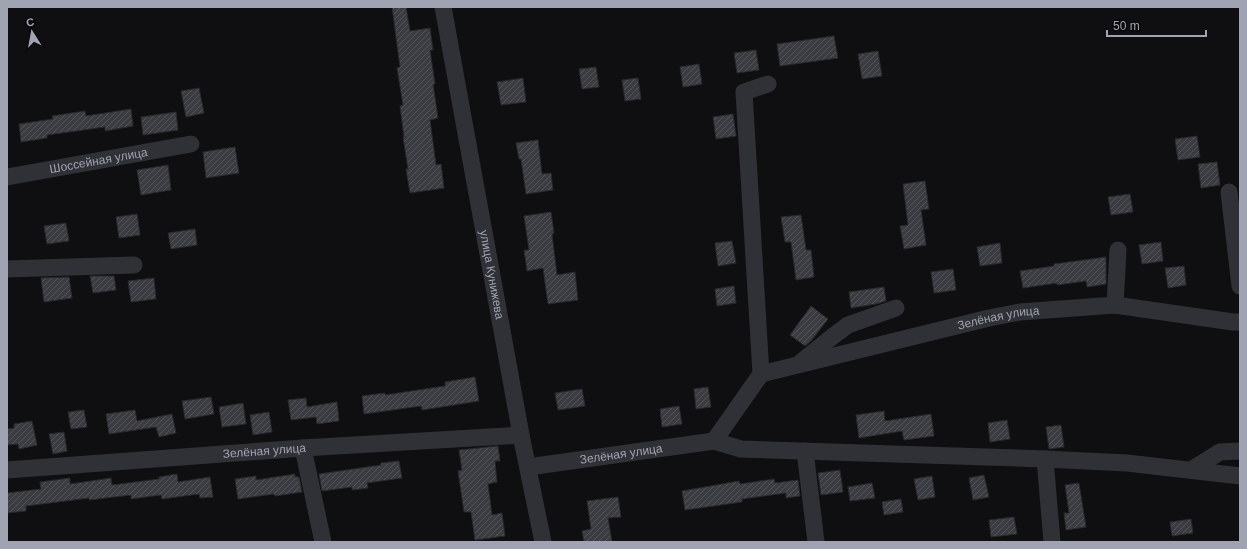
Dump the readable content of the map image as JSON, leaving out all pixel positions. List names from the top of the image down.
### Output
{
  "streets": {
    "street": ["Шоссейная улица", "улица Кунижева", "Зелёная улица"]
  },
  "crossings": [
    ["улица Кунижева", "Зелёная улица"]
  ],
  "scale_bar": "50 m",
  "north": "top"
}
